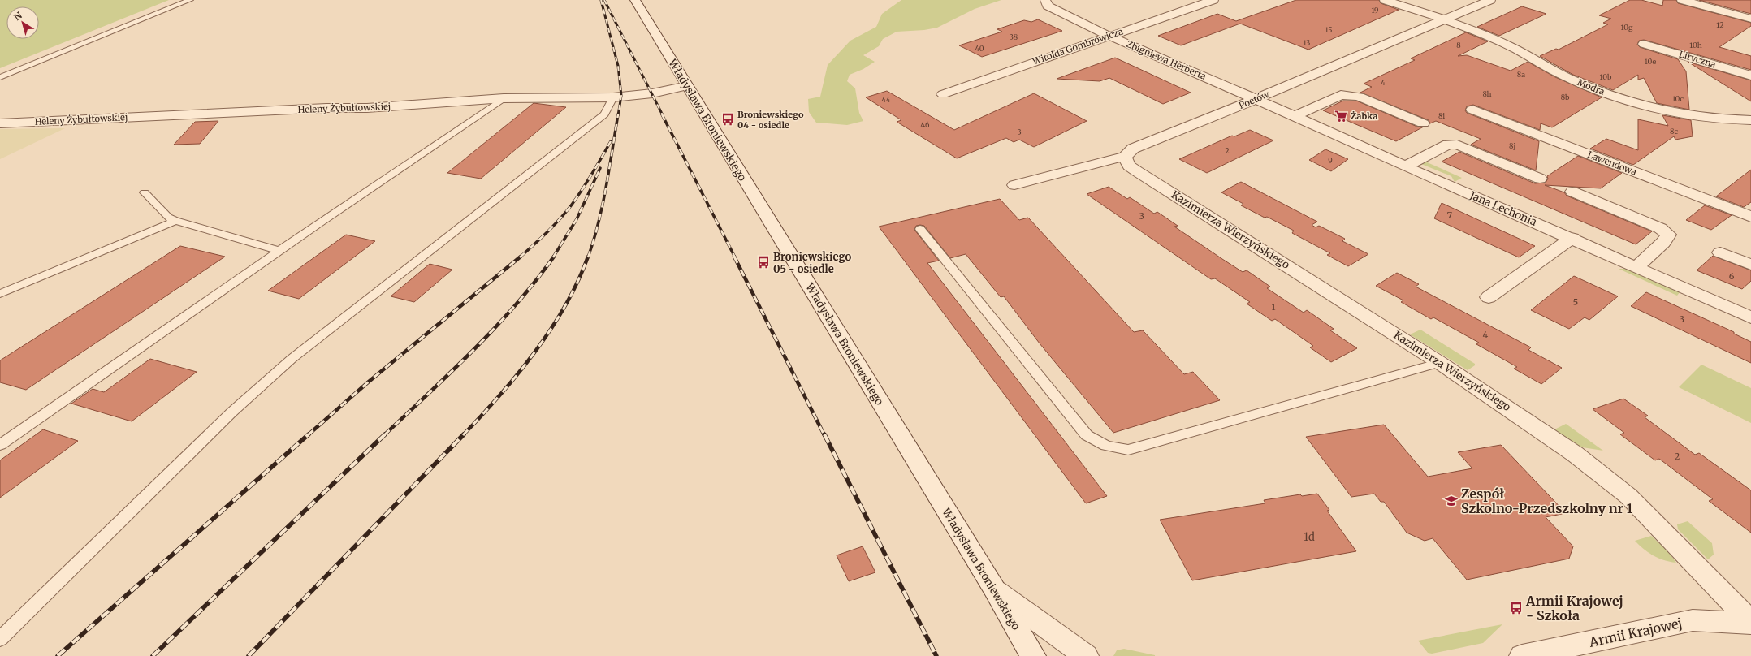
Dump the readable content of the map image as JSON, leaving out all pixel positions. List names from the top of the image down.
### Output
{
  "streets": {
    "street": [
      "Witolda Gombrowicza",
      "Liryczna",
      "Zbigniewa Herberta",
      "Modra",
      "Poetów",
      "Heleny Żybułtowskiej",
      "Władysława Broniewskiego",
      "Lawendowa",
      "Jana Lechonia",
      "Kazimierza Wierzyńskiego",
      "Armii Krajowej"
    ]
  },
  "crossings": [
    ["Witolda Gombrowicza", "Zbigniewa Herberta"],
    ["Zbigniewa Herberta", "Poetów"],
    ["Zbigniewa Herberta", "Jana Lechonia"],
    ["Modra", "Poetów"],
    ["Poetów", "Jana Lechonia"],
    ["Poetów", "Kazimierza Wierzyńskiego"],
    ["Heleny Żybułtowskiej", "Władysława Broniewskiego"],
    ["Kazimierza Wierzyńskiego", "Armii Krajowej"]
  ],
  "places": {
    "supermarket": ["Żabka"],
    "bus stop": ["Broniewskiego 04 - osiedle", "Broniewskiego 05 - osiedle", "Armii Krajowej - Szkoła"],
    "school or university": ["Zespół Szkolno-Przedszkolny nr 1"]
  },
  "house_numbers": [
    "19",
    "12",
    "10g",
    "15",
    "38",
    "13",
    "8",
    "10h",
    "40",
    "10e",
    "8a",
    "10b",
    "4",
    "8h",
    "8b",
    "10c",
    "44",
    "8i",
    "46",
    "8c",
    "3",
    "8j",
    "2",
    "9",
    "7",
    "3",
    "6",
    "5",
    "1",
    "3",
    "4",
    "2",
    "1d"
  ],
  "north": "top left"
}
